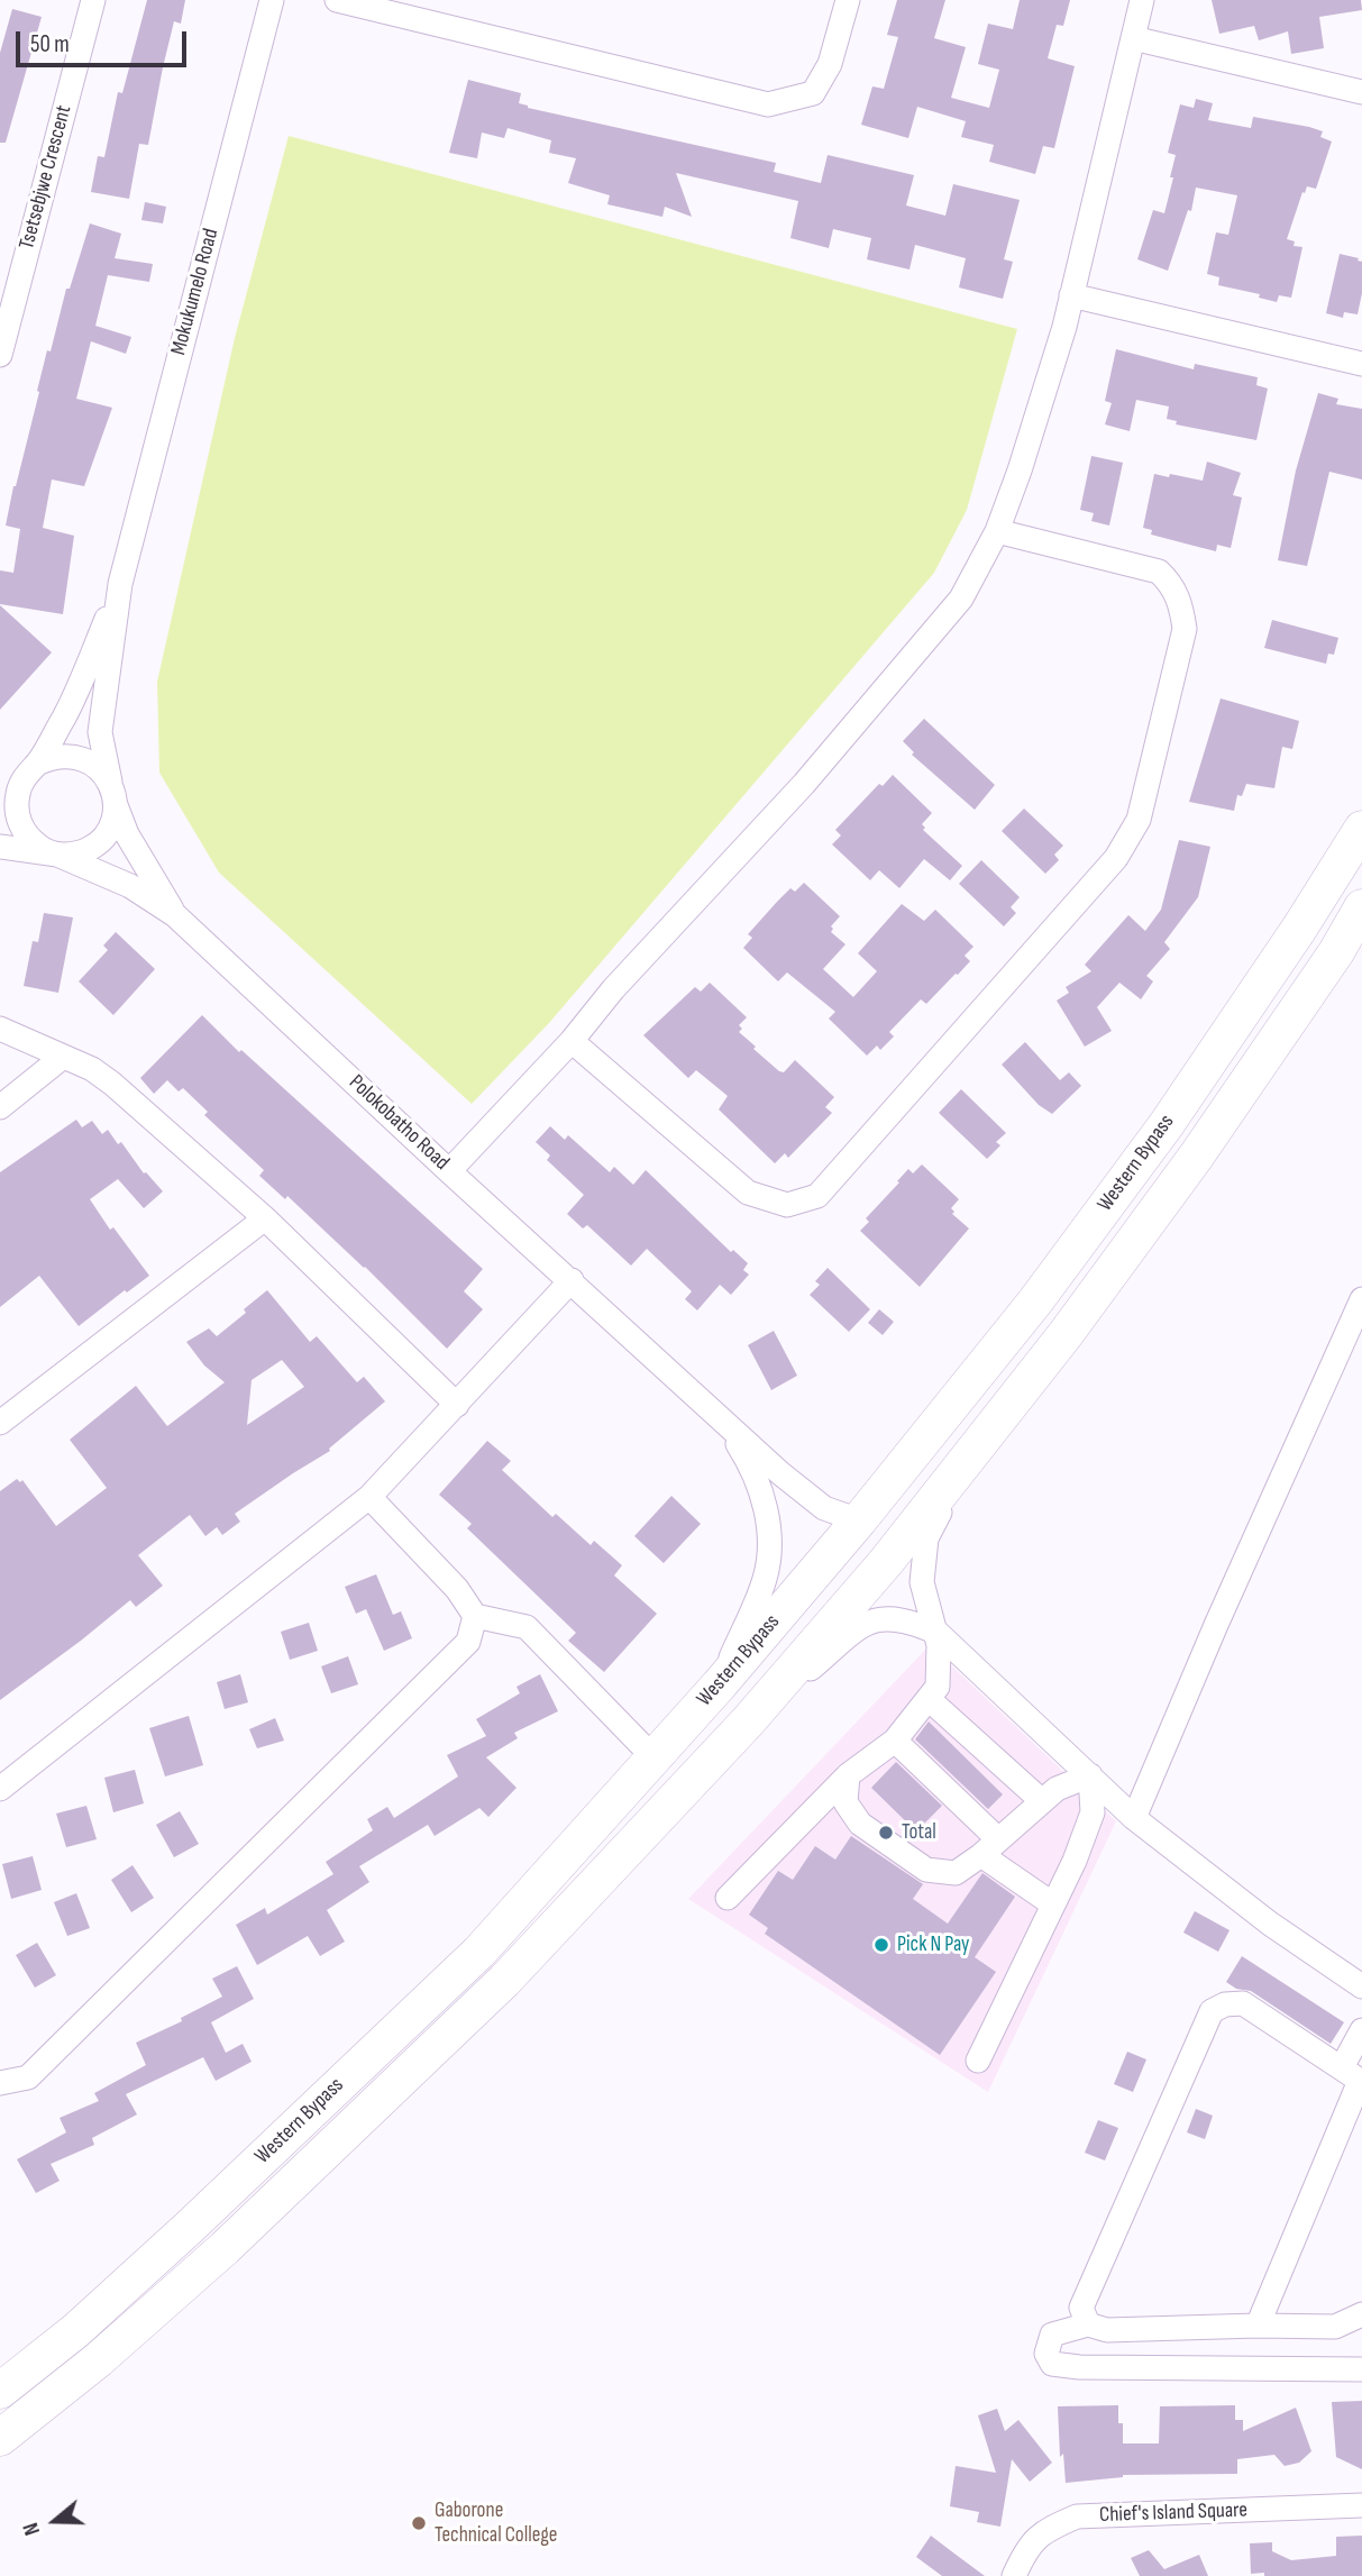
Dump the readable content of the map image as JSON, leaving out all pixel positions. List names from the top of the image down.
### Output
{
  "streets": {
    "highway": ["Western Bypass"],
    "street": [
      "Tsetsebjwe Crescent",
      "Mokukumelo Road",
      "Polokobatho Road",
      "Chief's Island Square"
    ]
  },
  "crossings": [
    ["Polokobatho Road", "Western Bypass"]
  ],
  "places": ["Total", "Pick N Pay", "Gaborone Technical College"],
  "scale_bar": "50 m",
  "north": "left"
}
